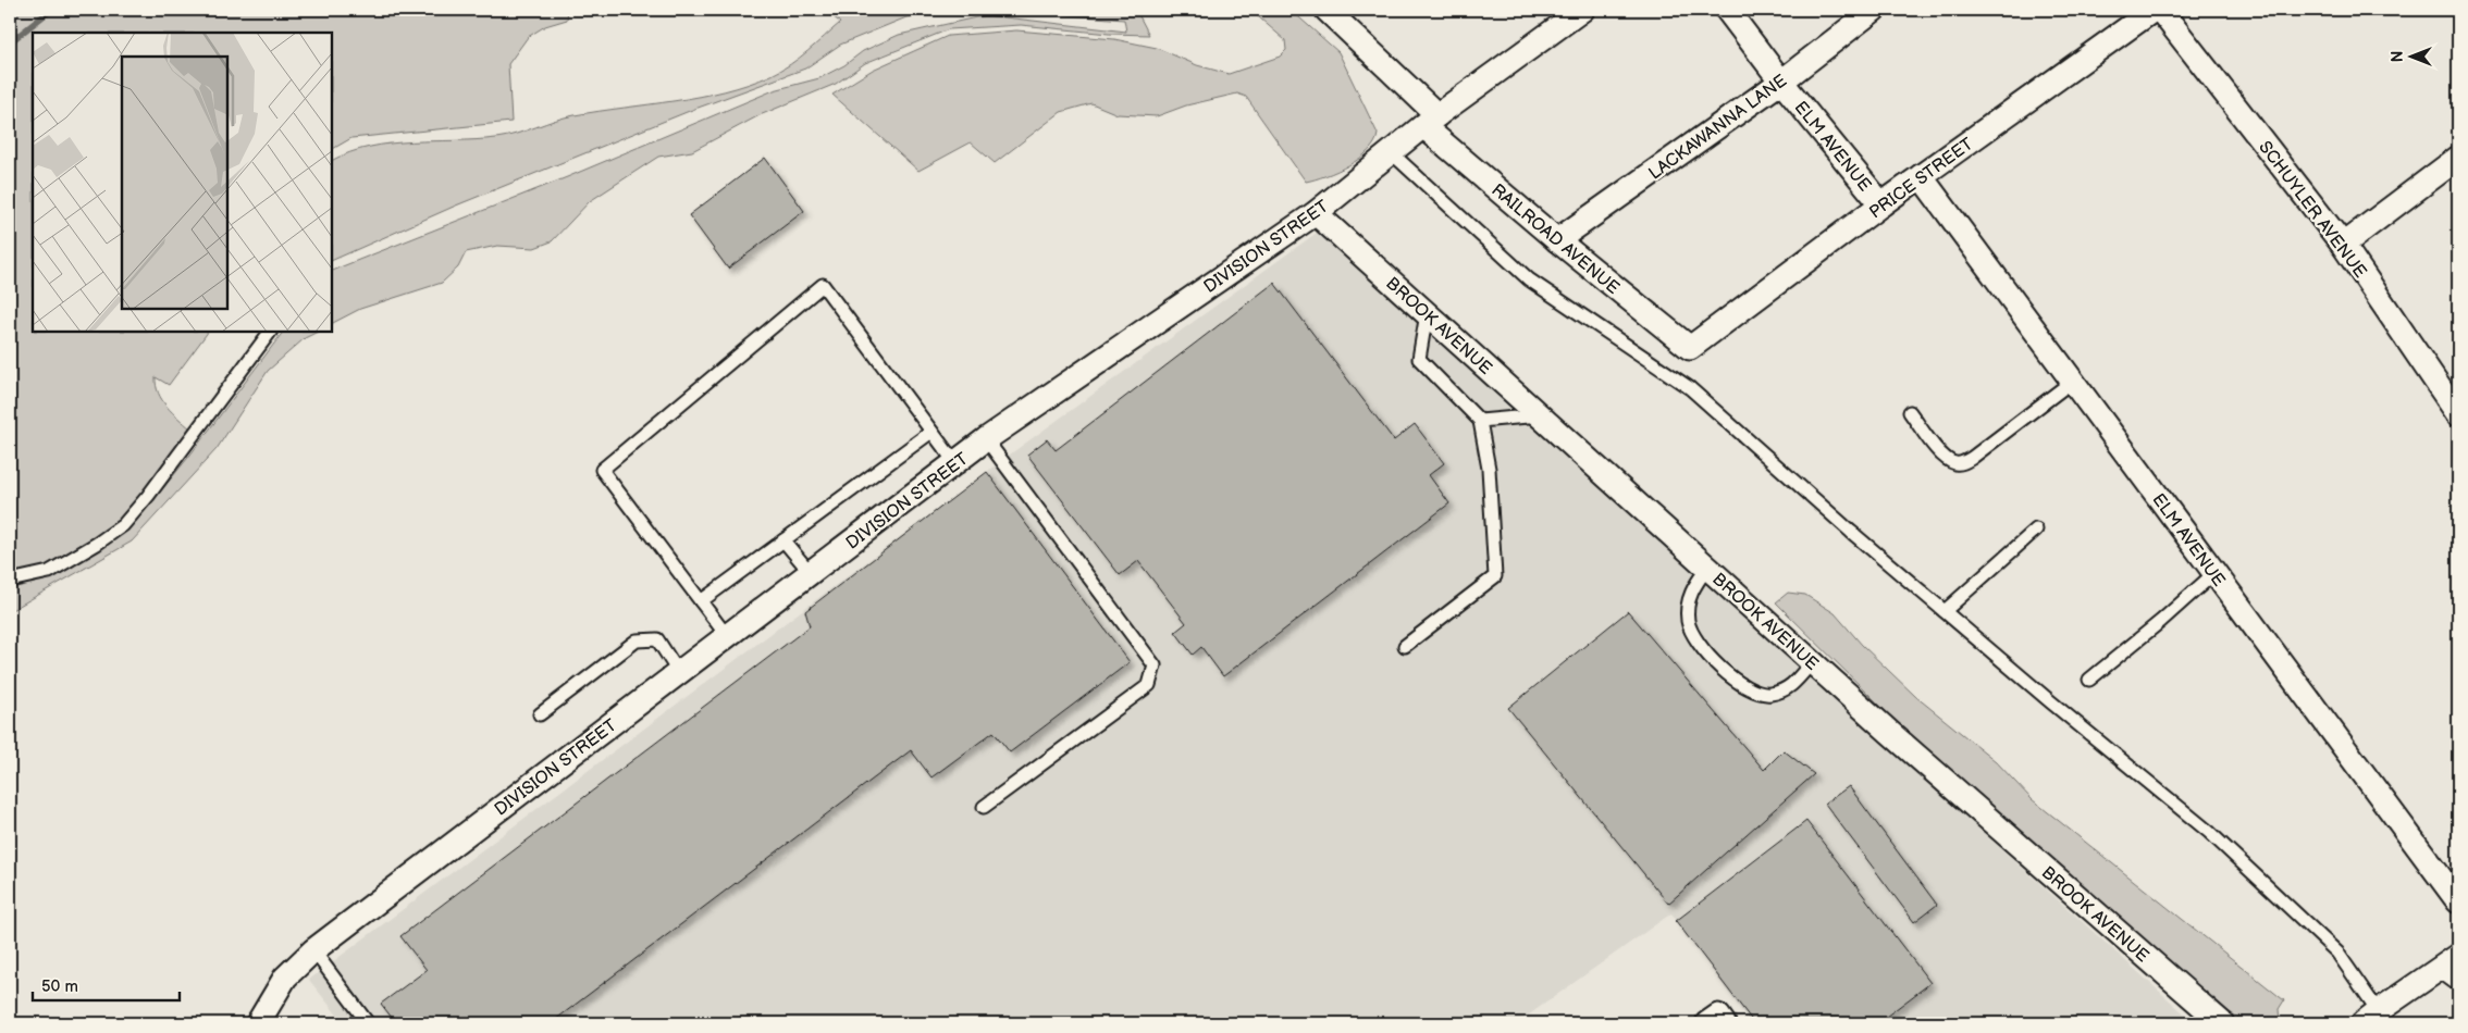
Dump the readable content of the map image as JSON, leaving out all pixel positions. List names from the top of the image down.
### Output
{
  "streets": {
    "street": [
      "LACKAWANNA LANE",
      "ELM AVENUE",
      "PRICE STREET",
      "SCHUYLER AVENUE",
      "RAILROAD AVENUE",
      "DIVISION STREET",
      "BROOK AVENUE"
    ]
  },
  "crossings": [
    ["LACKAWANNA LANE", "ELM AVENUE"],
    ["LACKAWANNA LANE", "RAILROAD AVENUE"],
    ["ELM AVENUE", "PRICE STREET"],
    ["PRICE STREET", "RAILROAD AVENUE"],
    ["RAILROAD AVENUE", "DIVISION STREET"],
    ["DIVISION STREET", "BROOK AVENUE"]
  ],
  "scale_bar": "50 m",
  "north": "left"
}
